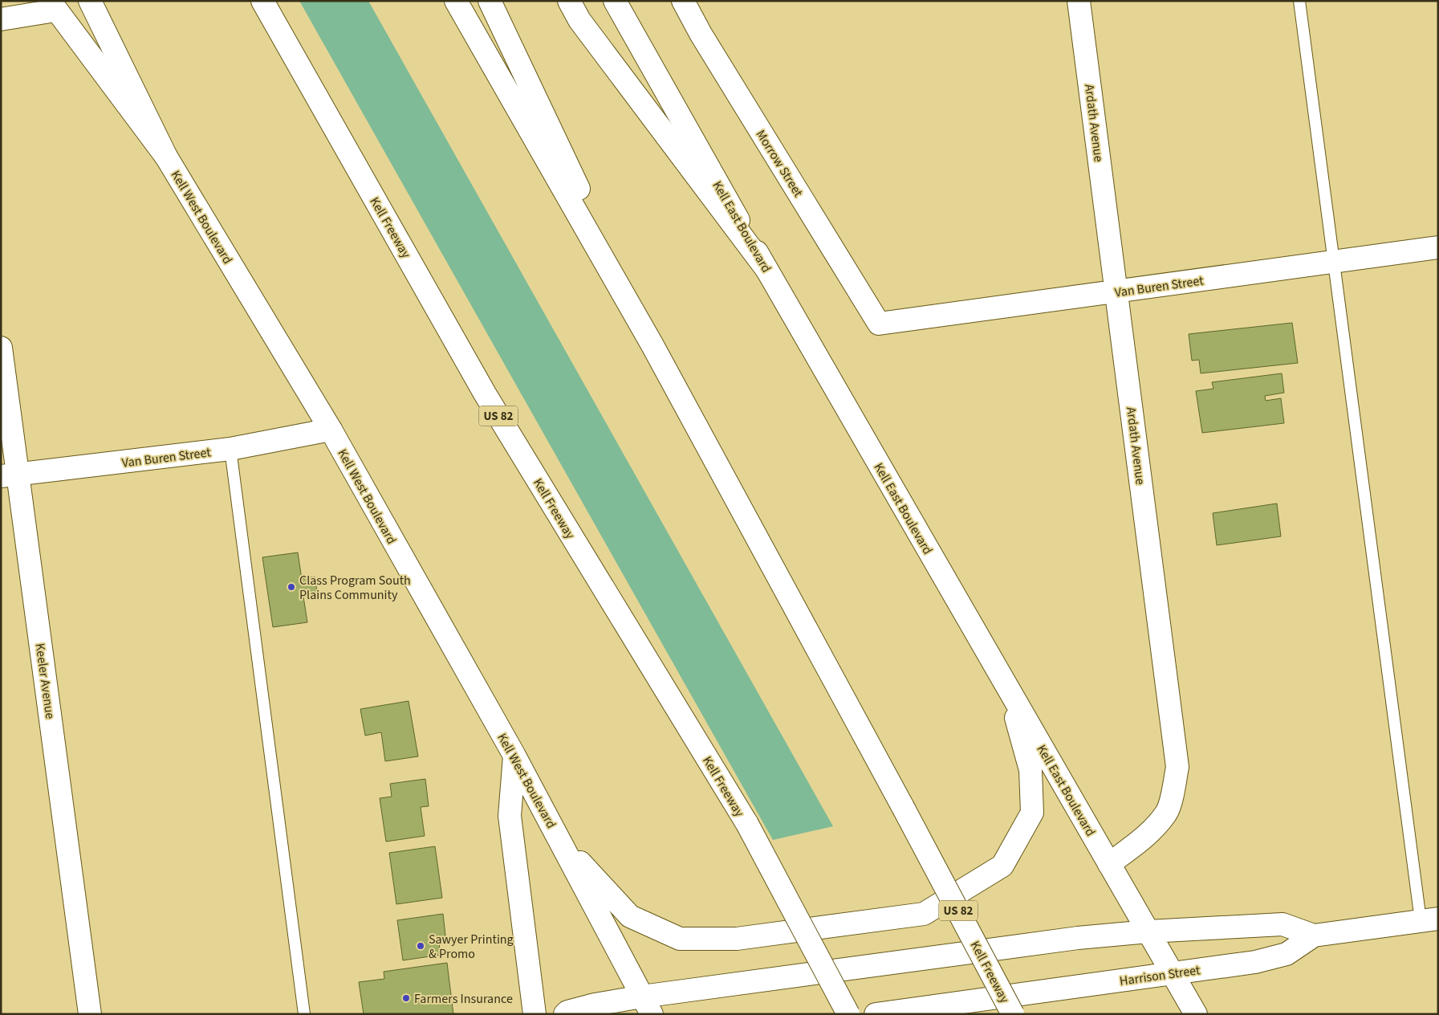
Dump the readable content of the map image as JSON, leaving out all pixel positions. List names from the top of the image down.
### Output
{
  "streets": {
    "main road": [
      "Ardath Avenue",
      "Morrow Street",
      "Kell West Boulevard",
      "Kell East Boulevard",
      "Kell Freeway",
      "Van Buren Street",
      "US 82",
      "Keeler Avenue",
      "Harrison Street"
    ]
  },
  "crossings": [
    ["Ardath Avenue", "Kell East Boulevard"],
    ["Ardath Avenue", "Van Buren Street"],
    ["Morrow Street", "Van Buren Street"],
    ["Kell West Boulevard", "Van Buren Street"],
    ["Kell East Boulevard", "Harrison Street"],
    ["Van Buren Street", "Keeler Avenue"]
  ],
  "places": ["Class Program South Plains Community", "Sawyer Printing & Promo", "Farmers Insurance"]
}
